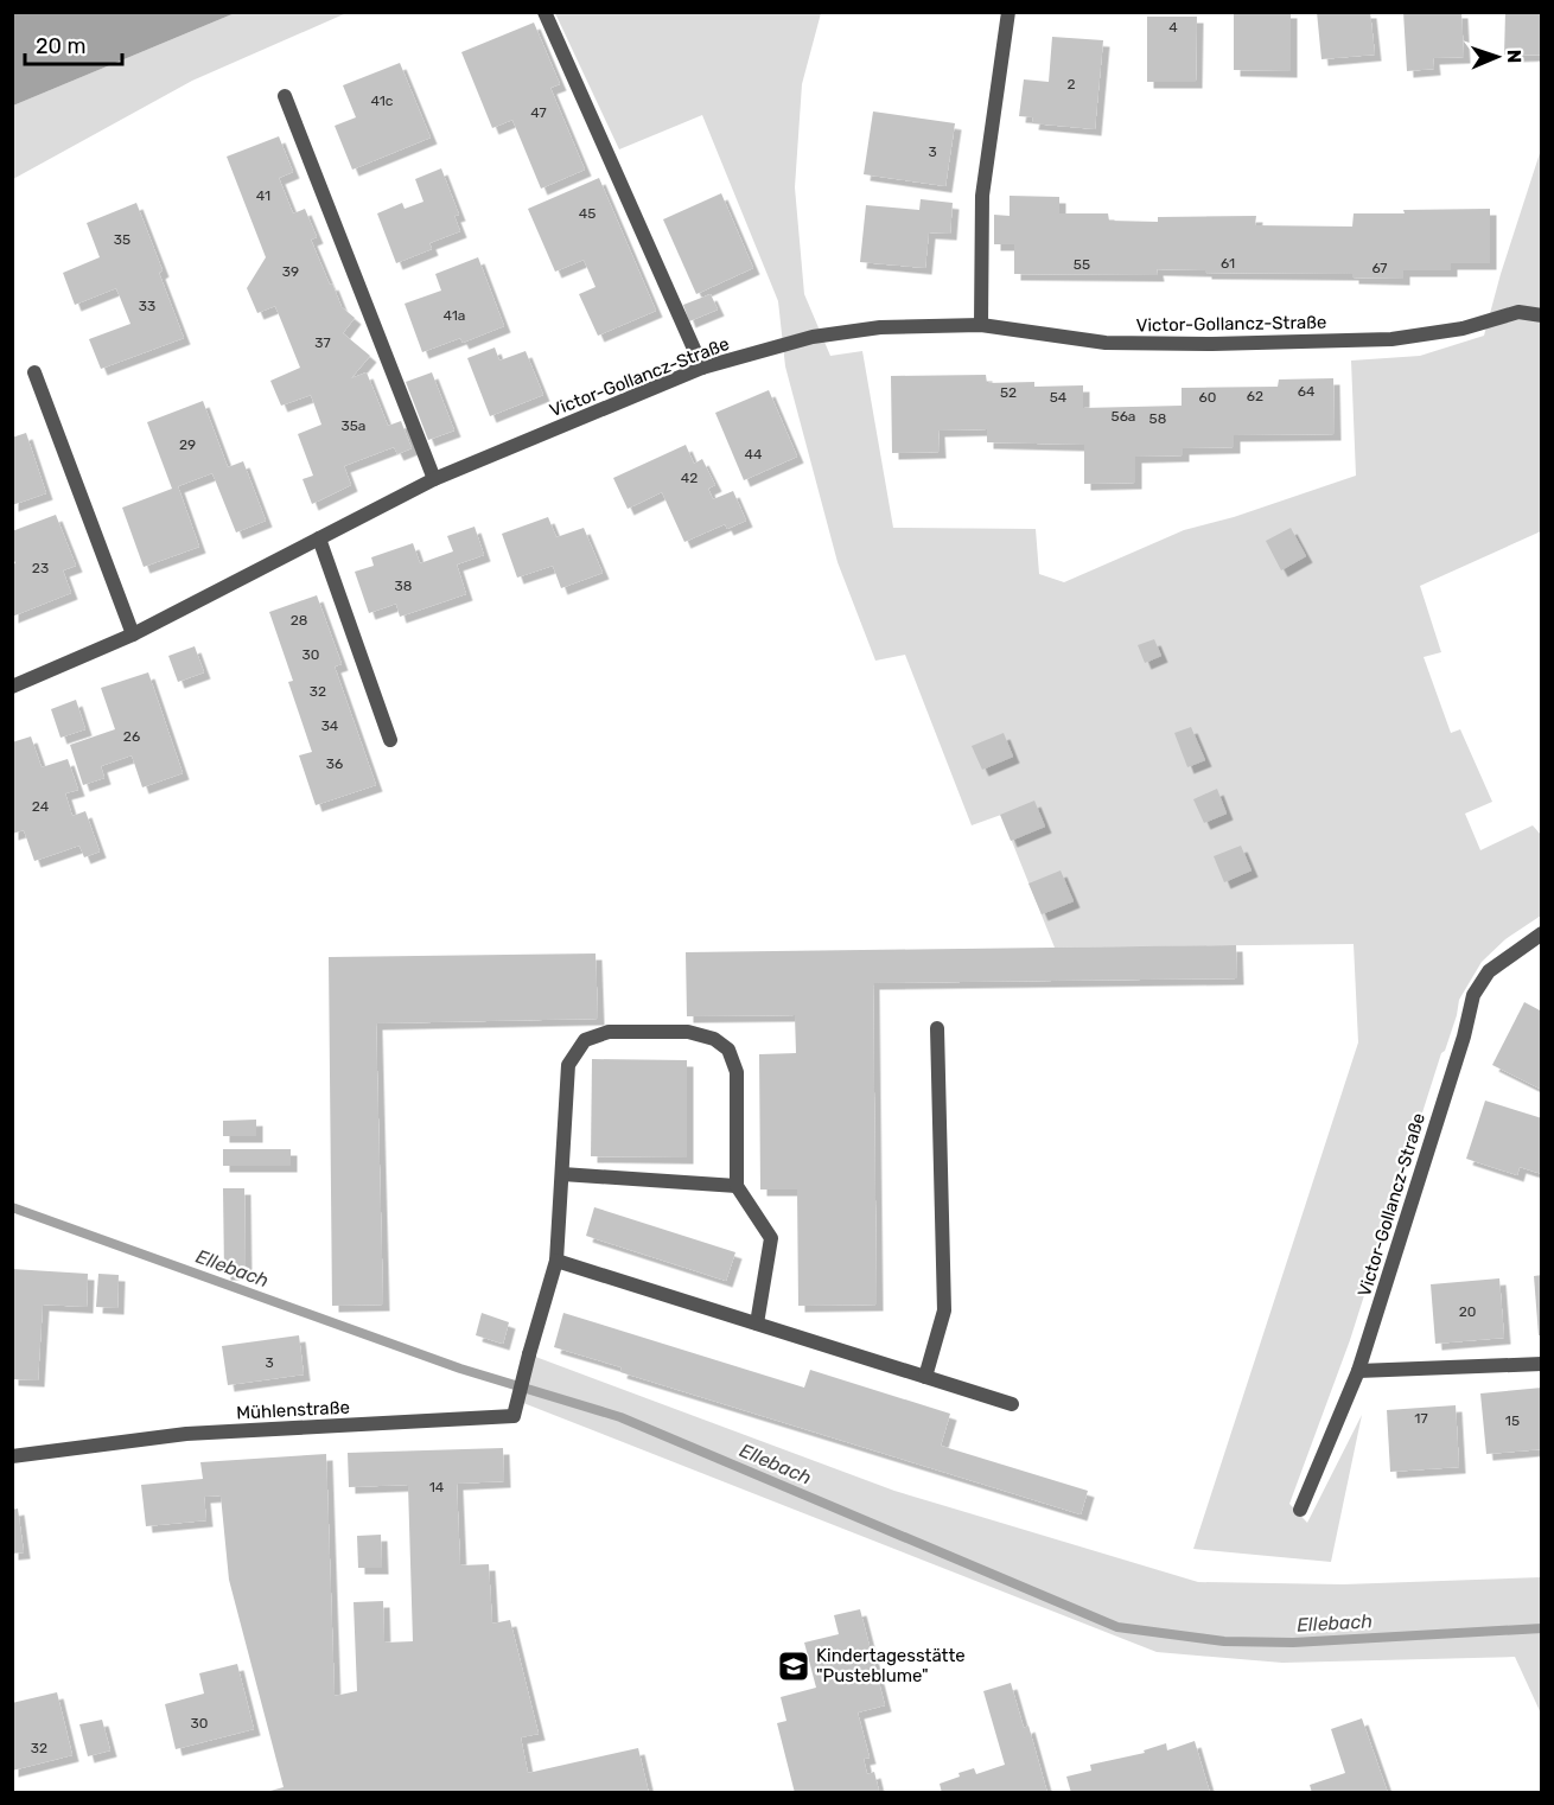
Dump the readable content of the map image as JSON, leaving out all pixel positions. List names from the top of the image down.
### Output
{
  "streets": {
    "street": ["Victor-Gollancz-Straße", "Mühlenstraße"]
  },
  "water": ["Ellebach"],
  "places": {
    "school or university": ["Kindertagesstätte \"Pusteblume\""]
  },
  "house_numbers": [
    "4",
    "2",
    "41c",
    "47",
    "3",
    "41",
    "45",
    "35",
    "61",
    "55",
    "67",
    "39",
    "33",
    "41a",
    "37",
    "64",
    "52",
    "62",
    "54",
    "60",
    "56a",
    "58",
    "35a",
    "29",
    "44",
    "42",
    "23",
    "38",
    "28",
    "30",
    "32",
    "34",
    "26",
    "36",
    "24",
    "20",
    "3",
    "17",
    "15",
    "14",
    "30",
    "32"
  ],
  "scale_bar": "20 m",
  "north": "right"
}
